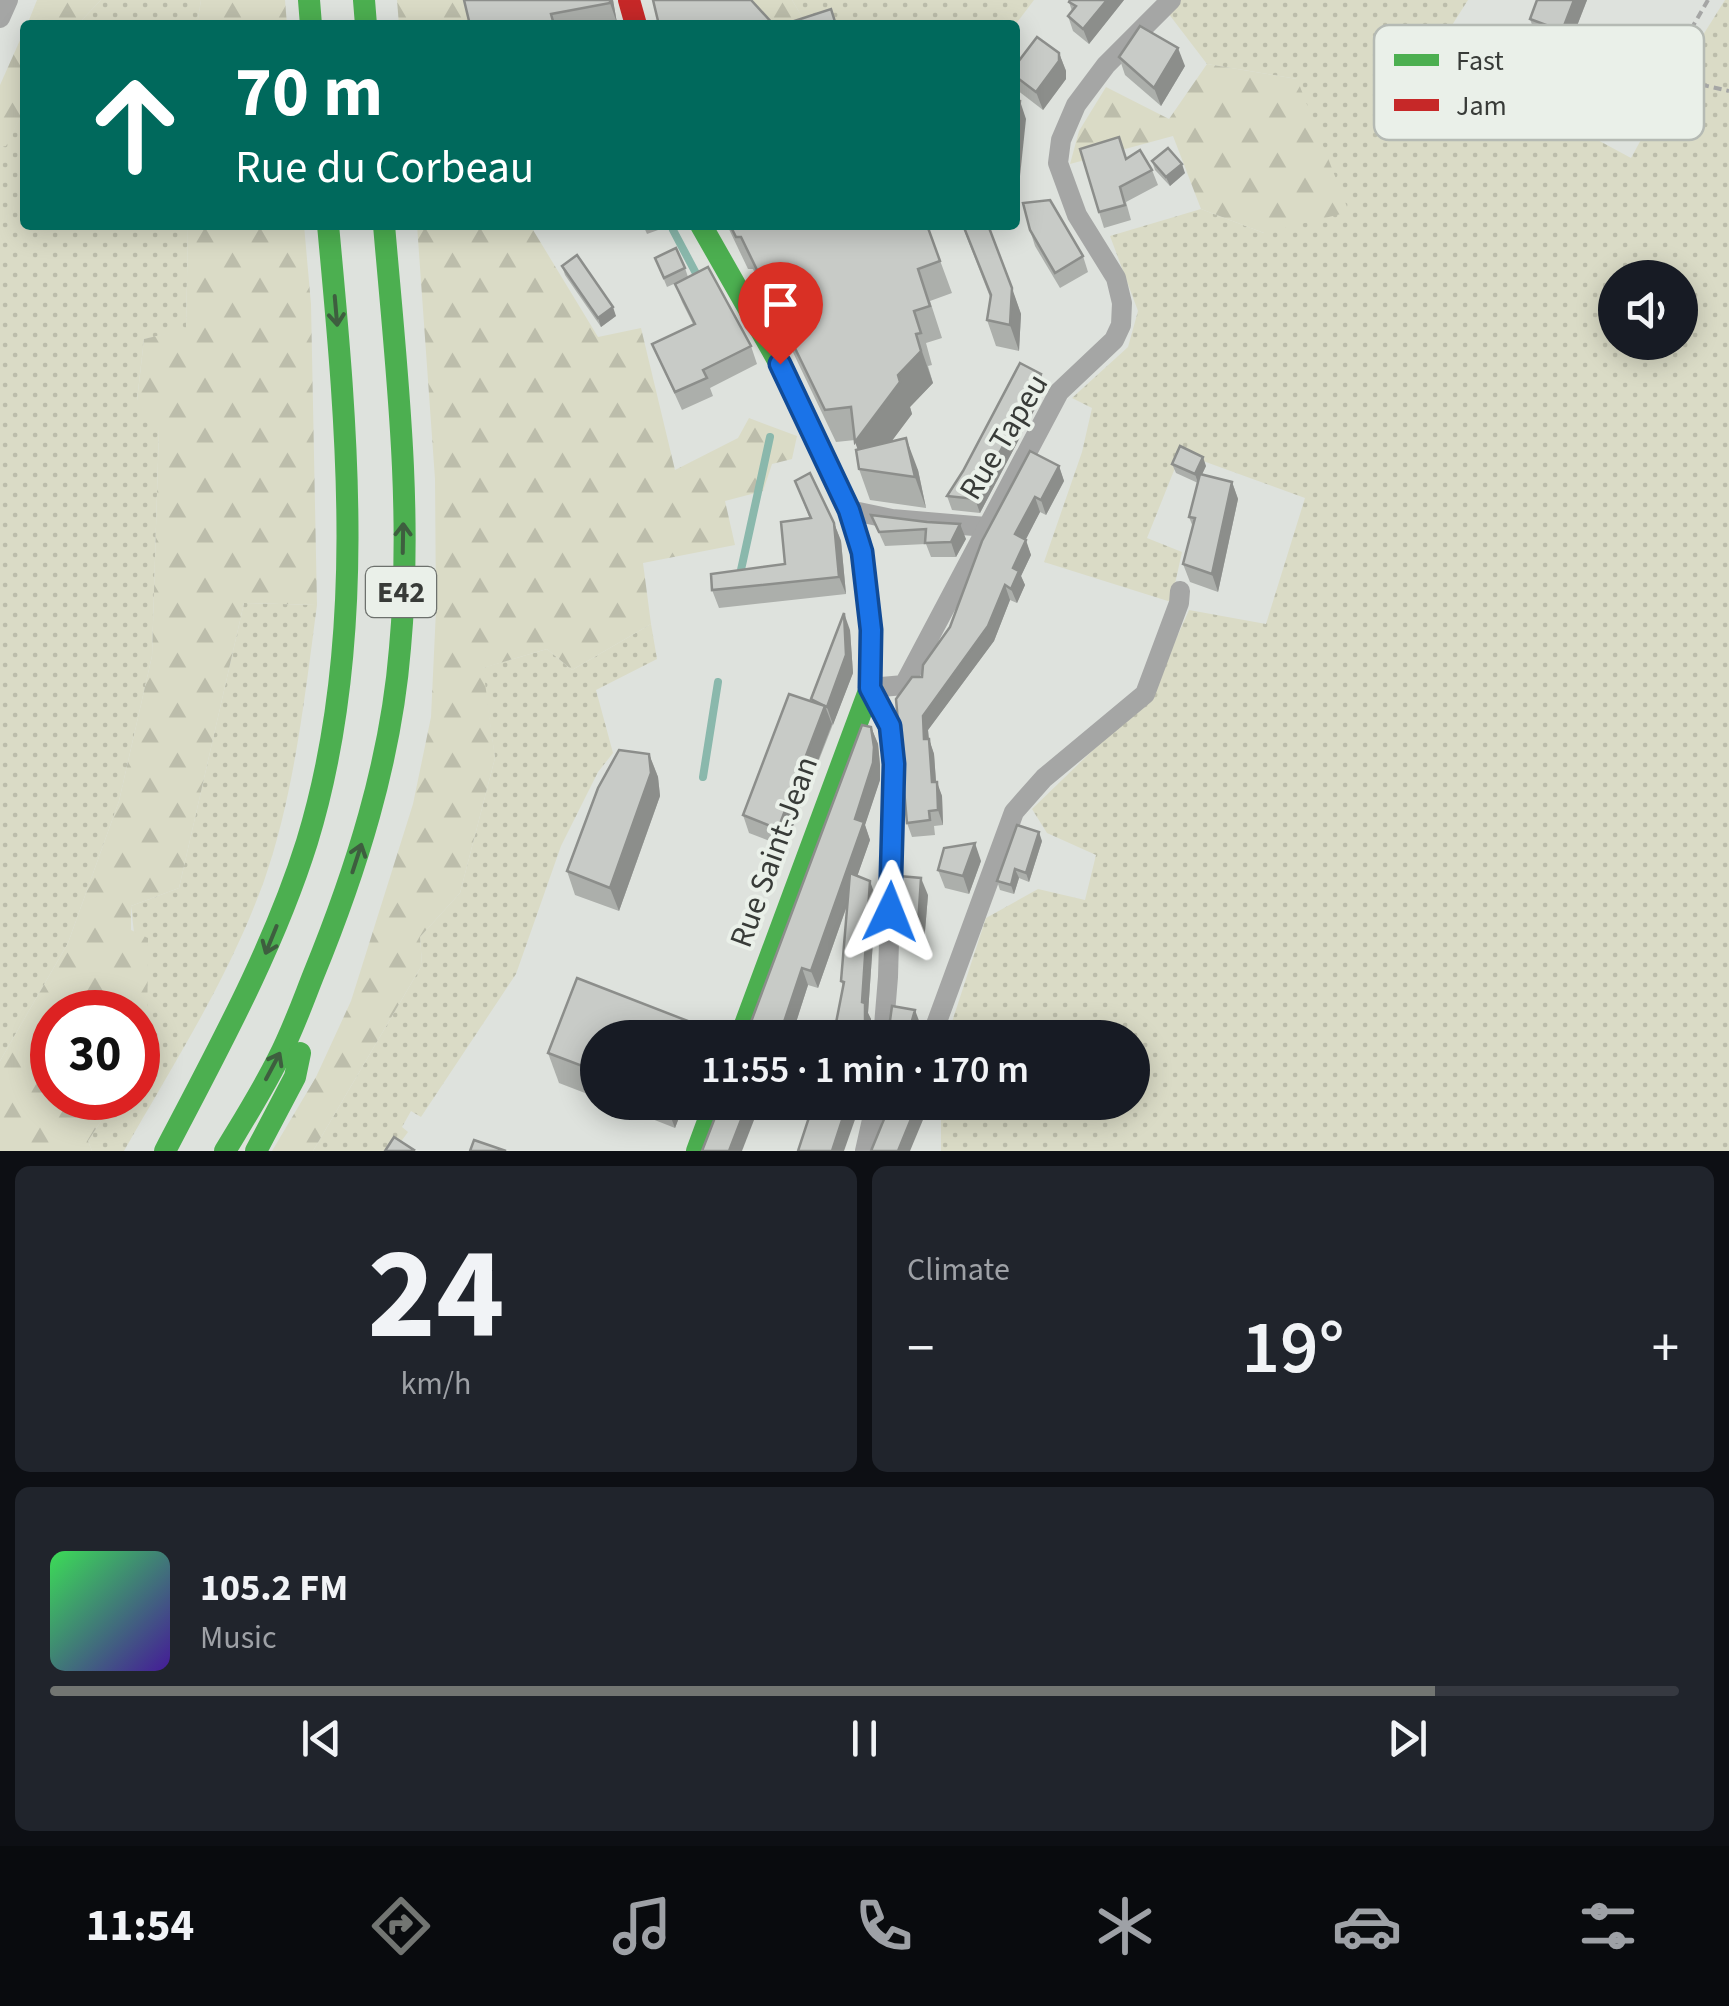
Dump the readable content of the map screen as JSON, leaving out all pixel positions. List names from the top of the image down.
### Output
{
  "streets": {
    "main road": ["E42", "Rue Saint-Jean"],
    "street": ["Rue Tapeu"]
  },
  "crossings": [
    ["Rue Tapeu", "Rue Saint-Jean"]
  ],
  "legend": ["Fast", "Jam"],
  "page": {
    "turn": ["70 m", "Rue du Corbeau"],
    "limit": "30",
    "trip": "11:55 · 1 min · 170 m",
    "tile": [
      ["24", "km/h"],
      "Climate"
    ],
    "heat": ["−", "19°", "+"],
    "song": ["105.2 FM", "Music"],
    "tabs": "11:54"
  }
}
